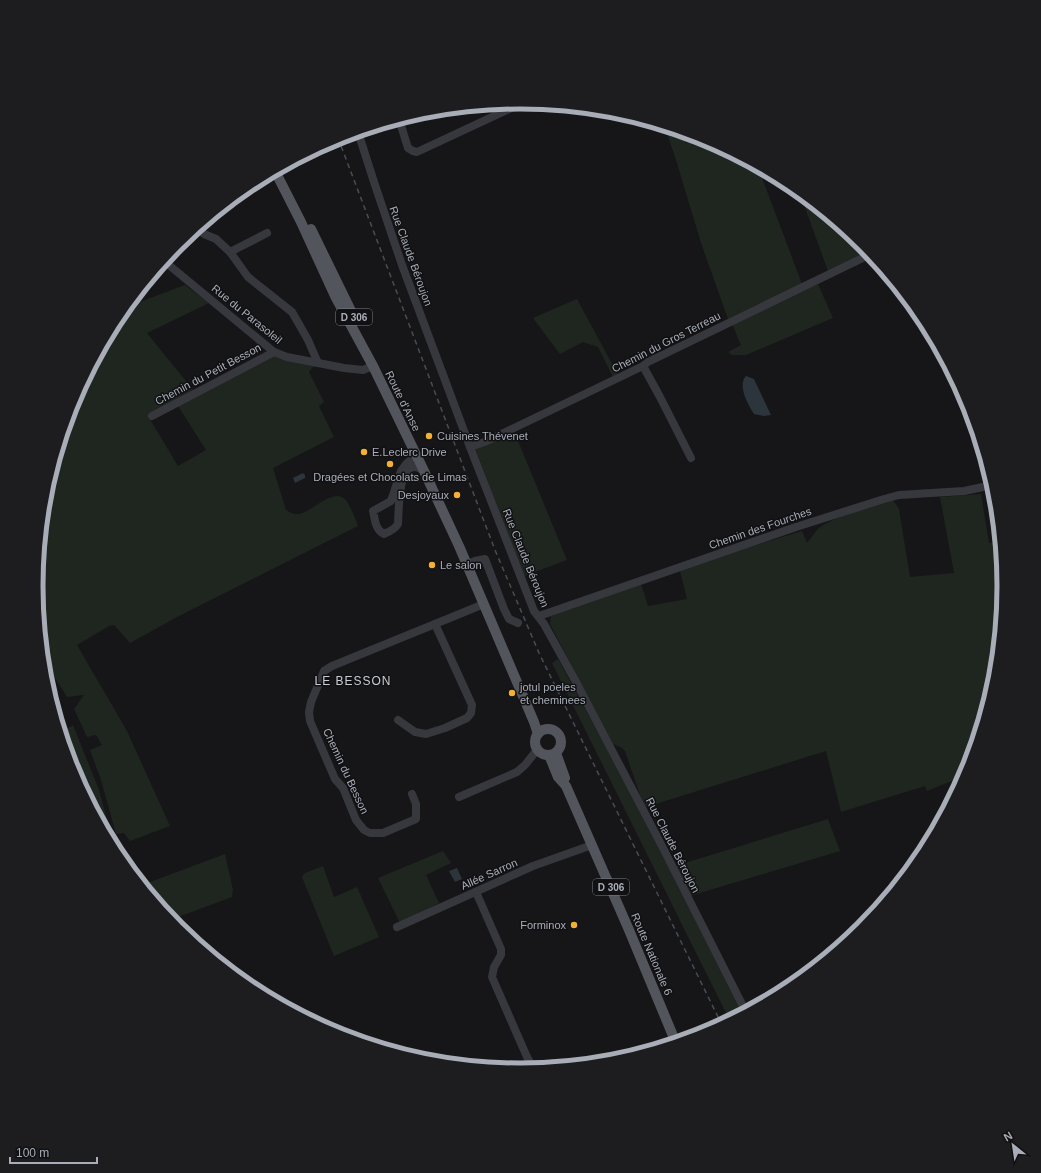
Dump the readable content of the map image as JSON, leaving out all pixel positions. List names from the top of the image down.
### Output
{
  "streets": {
    "main road": ["D 306", "Route d'Anse", "Route Nationale 6"],
    "street": [
      "Rue Claude Béroujon",
      "Rue du Parasoleil",
      "Chemin du Gros Terreau",
      "Chemin du Petit Besson",
      "Chemin des Fourches",
      "Chemin du Besson",
      "Allée Sarron"
    ]
  },
  "crossings": [
    ["Rue Claude Béroujon", "Chemin du Gros Terreau"],
    ["Rue Claude Béroujon", "Chemin des Fourches"],
    ["Rue du Parasoleil", "Chemin du Petit Besson"],
    ["Rue du Parasoleil", "Route d'Anse"],
    ["D 306", "Route Nationale 6"],
    ["Route d'Anse", "Chemin du Besson"],
    ["Route d'Anse", "Route Nationale 6"],
    ["Allée Sarron", "Route Nationale 6"]
  ],
  "districts": ["LE BESSON"],
  "places": [
    "Cuisines Thévenet",
    "E.Leclerc Drive",
    "Dragées et Chocolats de Limas",
    "Desjoyaux",
    "Le salon",
    "jotul poeles et cheminees",
    "Forminox"
  ],
  "scale_bar": "100 m",
  "north": "top left"
}
